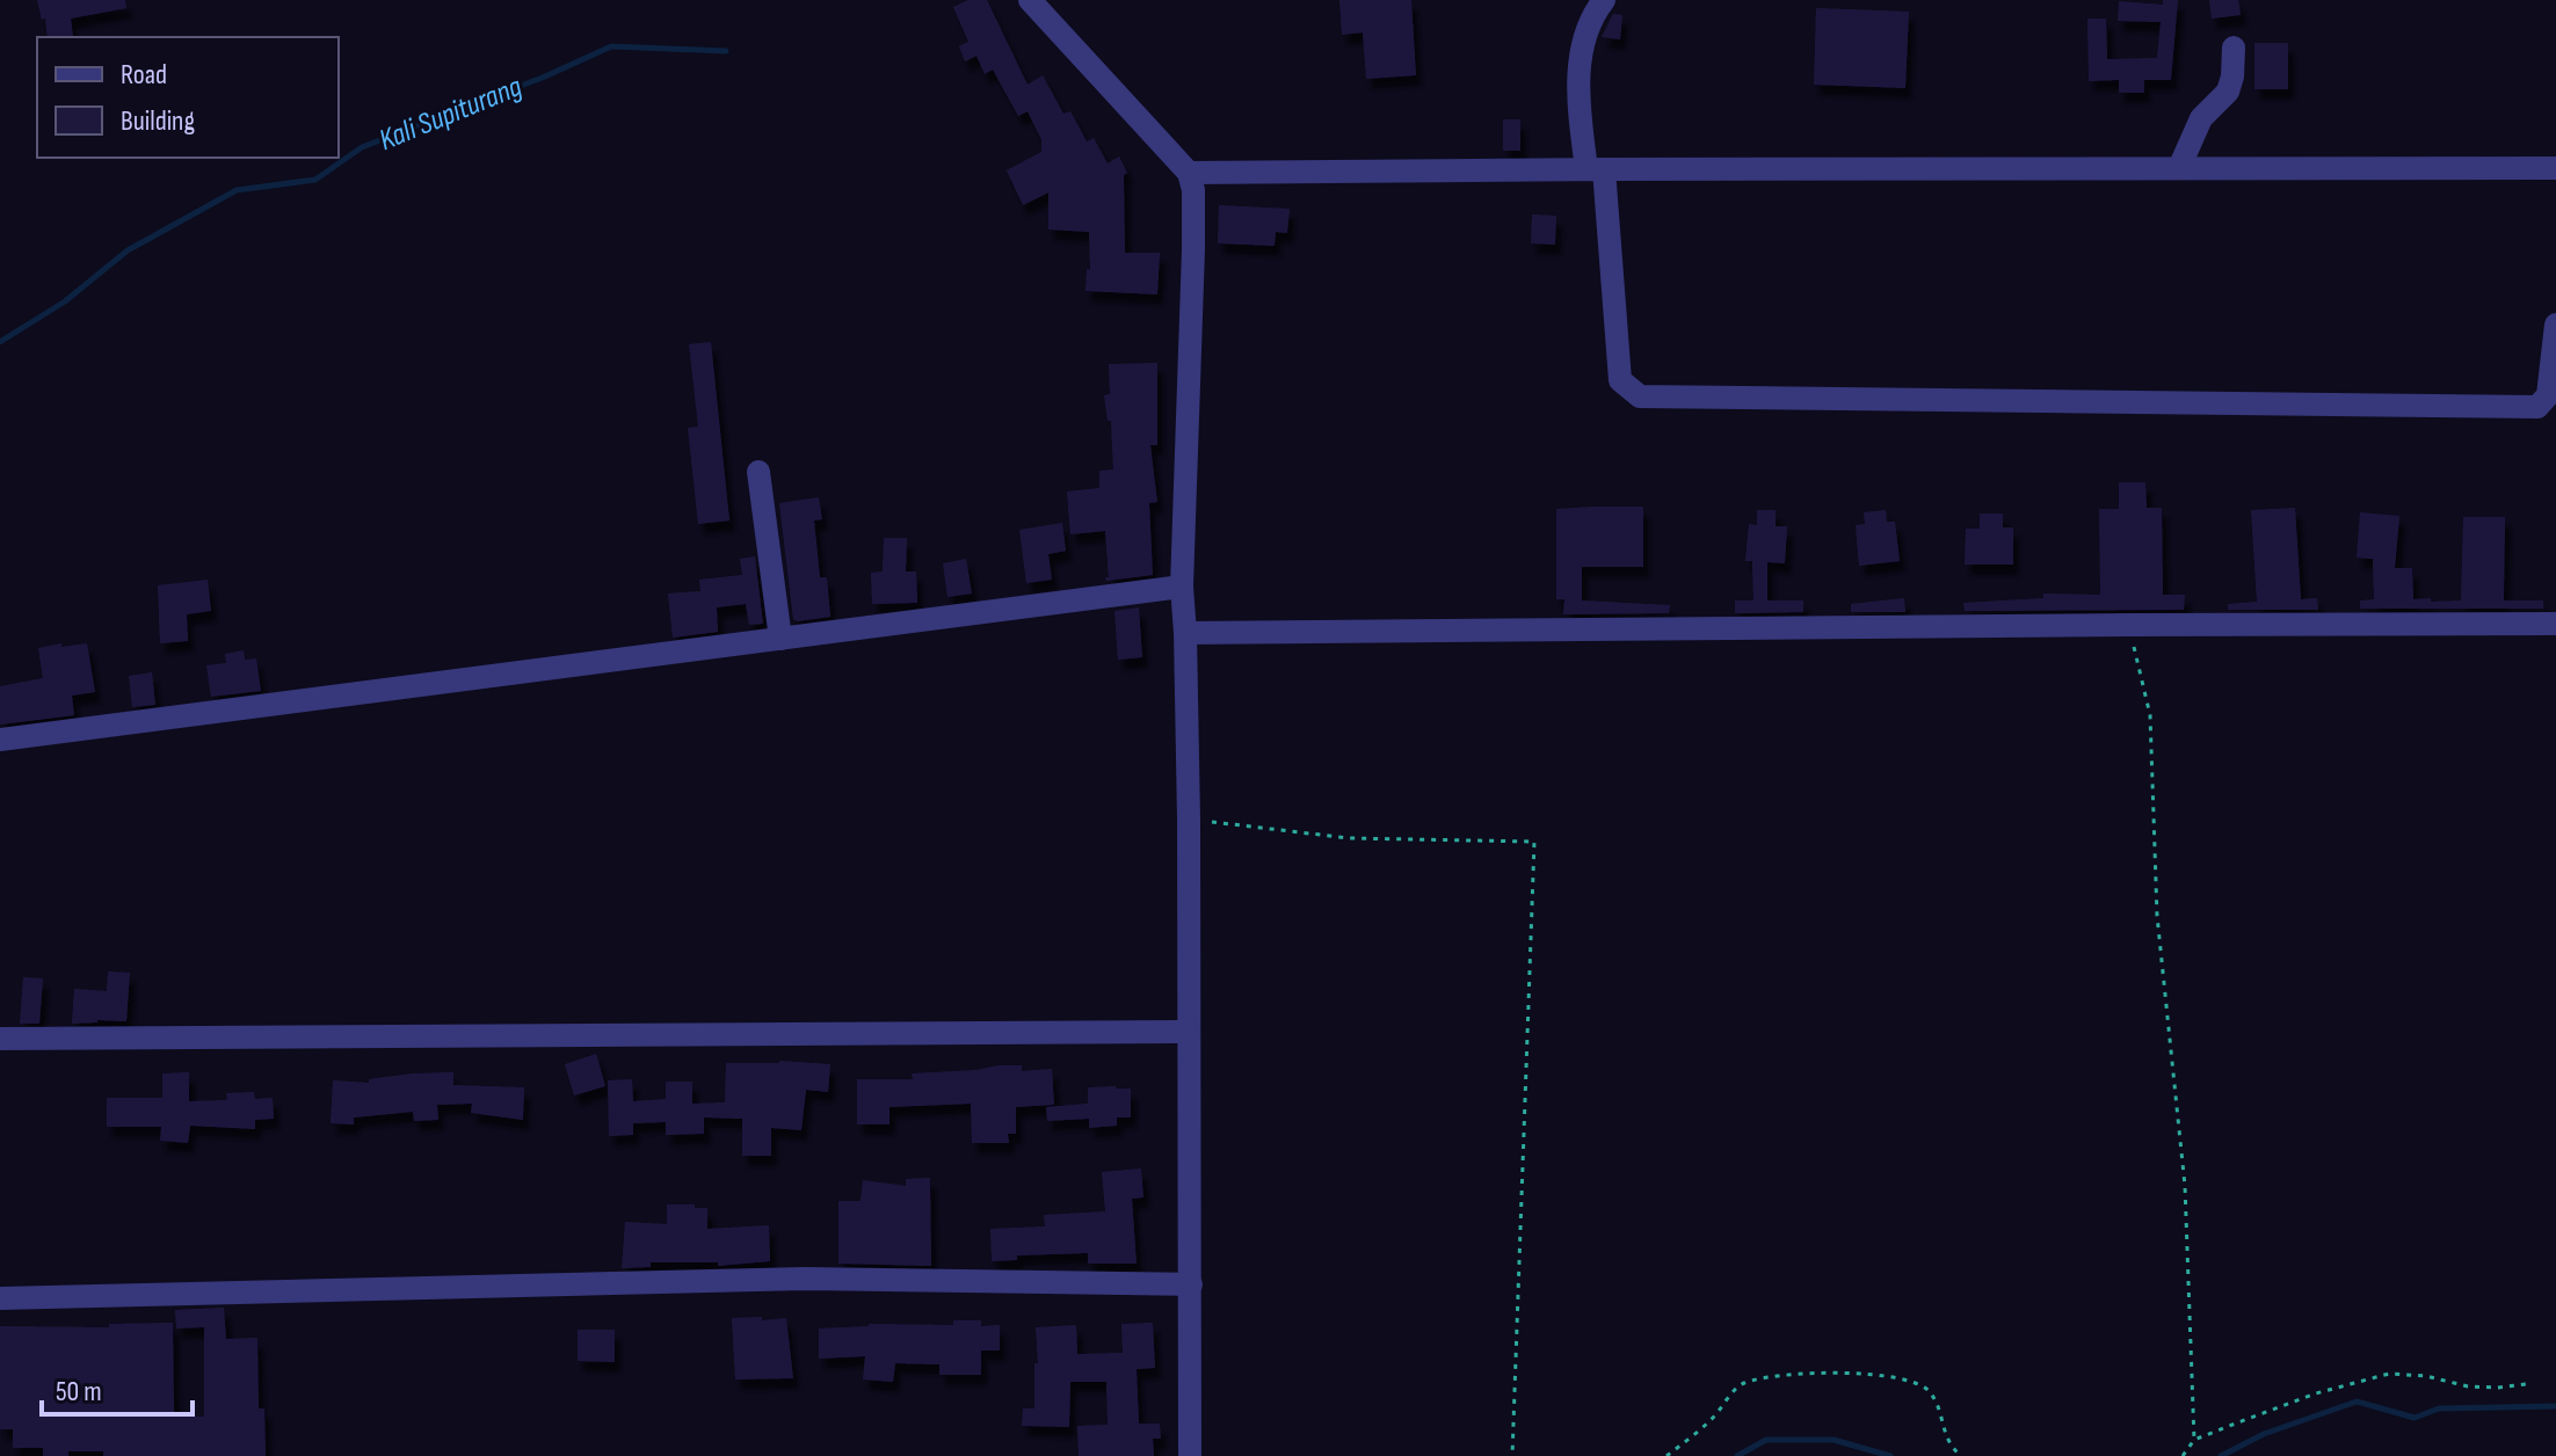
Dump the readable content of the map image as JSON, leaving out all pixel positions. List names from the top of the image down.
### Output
{
  "water": ["Kali Supiturang"],
  "legend": ["Road", "Building"],
  "scale_bar": "50 m"
}
